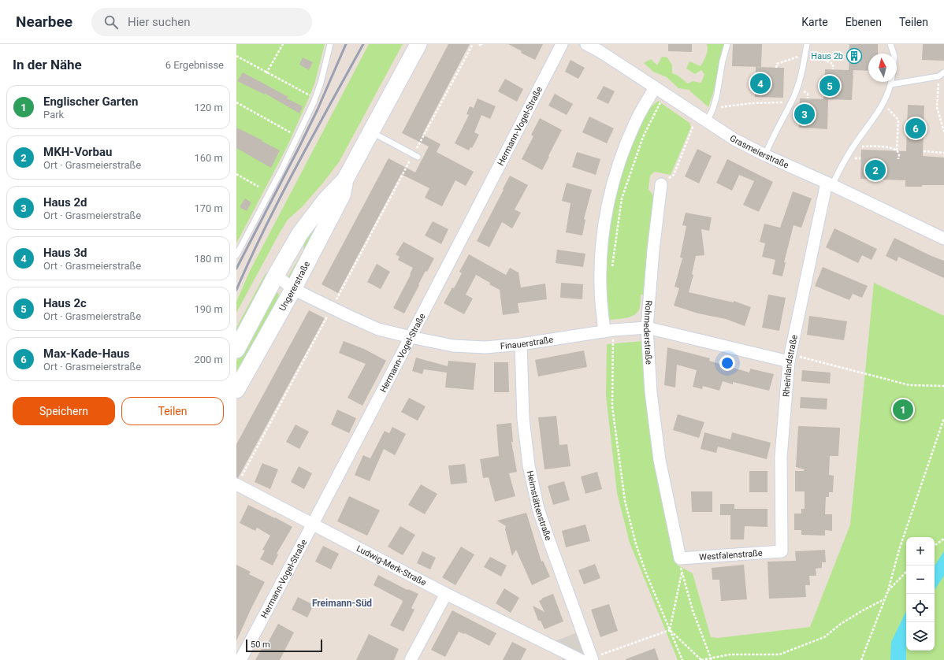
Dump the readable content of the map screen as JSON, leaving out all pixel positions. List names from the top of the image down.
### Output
{
  "streets": {
    "main road": ["Ungererstraße"],
    "street": [
      "Hermann-Vogel-Straße",
      "Grasmeierstraße",
      "Rohmederstraße",
      "Finauerstraße",
      "Rheinlandstraße",
      "Heimstättenstraße",
      "Westfalenstraße",
      "Ludwig-Merk-Straße"
    ]
  },
  "crossings": [
    ["Hermann-Vogel-Straße", "Finauerstraße"],
    ["Hermann-Vogel-Straße", "Ludwig-Merk-Straße"],
    ["Grasmeierstraße", "Rheinlandstraße"],
    ["Ungererstraße", "Finauerstraße"],
    ["Rohmederstraße", "Finauerstraße"],
    ["Rohmederstraße", "Westfalenstraße"],
    ["Finauerstraße", "Rheinlandstraße"],
    ["Finauerstraße", "Heimstättenstraße"],
    ["Rheinlandstraße", "Westfalenstraße"],
    ["Heimstättenstraße", "Ludwig-Merk-Straße"]
  ],
  "districts": ["Freimann-Süd"],
  "places": {
    "building": ["Haus 2b"]
  },
  "scale_bar": "50 m",
  "north": "top",
  "page": {
    "header": "Nearbee",
    "search": "Hier suchen",
    "nav": ["Karte", "Ebenen", "Teilen"],
    "heading": ["In der Nähe", "6 Ergebnisse"],
    "pins": [
      "4",
      "5",
      "3",
      "6",
      "2",
      "1"
    ],
    "list": [
      {
        "mark": "1",
        "name": "Englischer Garten",
        "note": "Park",
        "value": "120 m"
      },
      {
        "mark": "2",
        "name": "MKH-Vorbau",
        "note": "Ort · Grasmeierstraße",
        "value": "160 m"
      },
      {
        "mark": "3",
        "name": "Haus 2d",
        "note": "Ort · Grasmeierstraße",
        "value": "170 m"
      },
      {
        "mark": "4",
        "name": "Haus 3d",
        "note": "Ort · Grasmeierstraße",
        "value": "180 m"
      },
      {
        "mark": "5",
        "name": "Haus 2c",
        "note": "Ort · Grasmeierstraße",
        "value": "190 m"
      },
      {
        "mark": "6",
        "name": "Max-Kade-Haus",
        "note": "Ort · Grasmeierstraße",
        "value": "200 m"
      }
    ],
    "buttons": ["Speichern", "Teilen"],
    "map_buttons": ["+", "−"],
    "scale": "50 m"
  }
}
